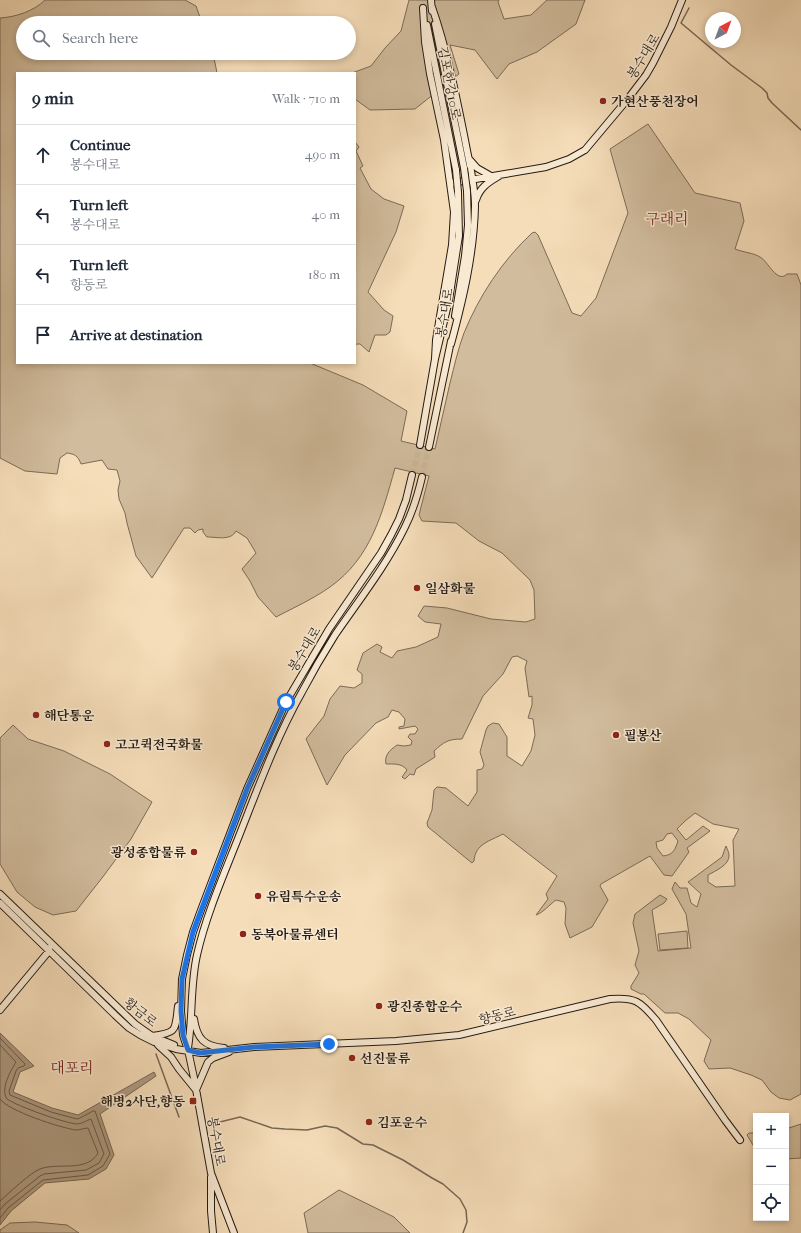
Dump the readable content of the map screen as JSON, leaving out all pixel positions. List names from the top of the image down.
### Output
{
  "streets": {
    "street": [
      "봉수대로",
      "김포한강10로",
      "황금로",
      "향동로"
    ]
  },
  "crossings": [
    ["봉수대로", "김포한강10로"],
    ["봉수대로", "황금로"],
    ["봉수대로", "향동로"],
    ["황금로", "향동로"]
  ],
  "districts": ["구래리", "대포리"],
  "places": {
    "other": [
      "가현산풍천장어",
      "일삼화물",
      "해단통운",
      "필봉산",
      "고고퀵전국화물",
      "광성종합물류",
      "유림특수운송",
      "동북아물류센터",
      "광진종합운수",
      "선진물류",
      "김포운수"
    ],
    "transit": ["해병2사단,향동"]
  },
  "north": "top right",
  "page": {
    "search": "Search here",
    "heading": ["9 min", "Walk · 710 m"],
    "list": [
      ["Continue", "봉수대로", "490 m"],
      ["Turn left", "봉수대로", "40 m"],
      ["Turn left", "향동로", "180 m"],
      "Arrive at destination"
    ],
    "map_buttons": ["+", "−"]
  }
}
